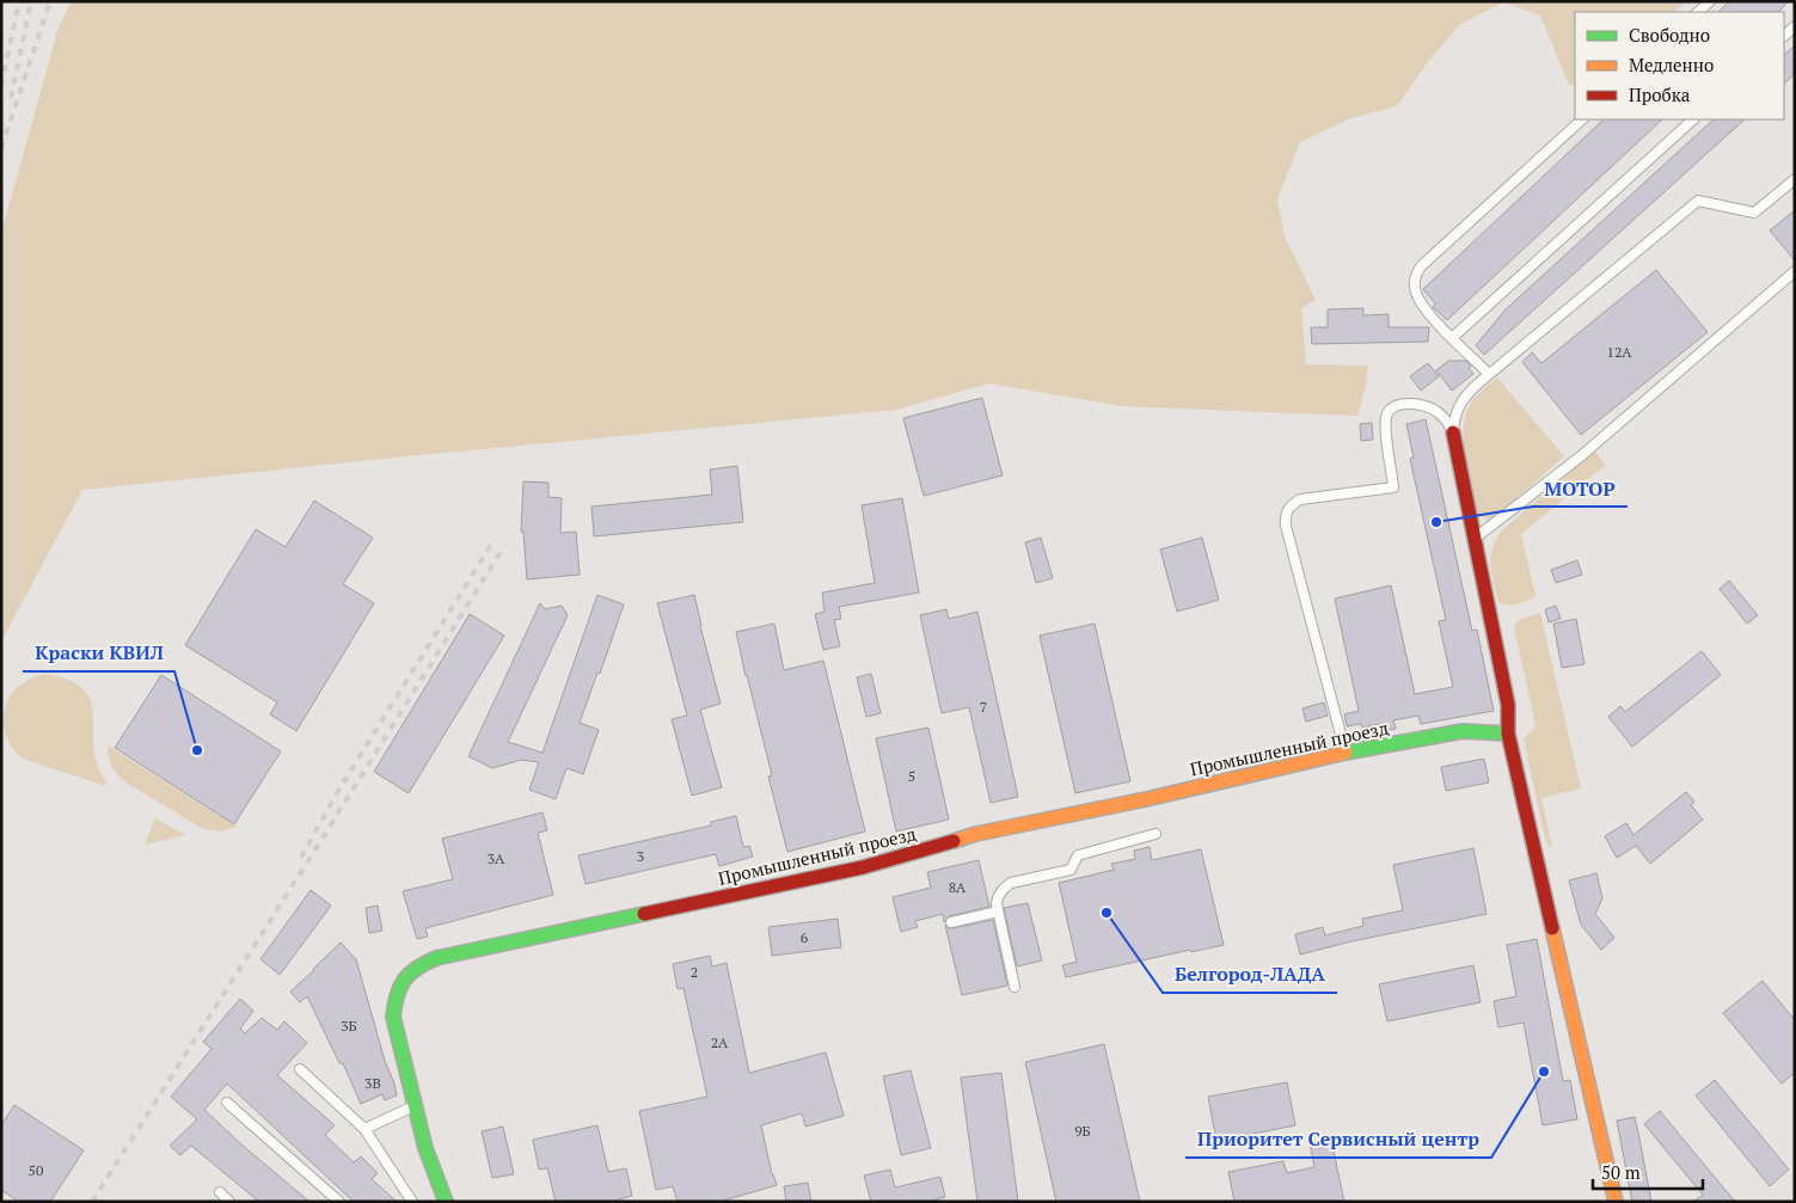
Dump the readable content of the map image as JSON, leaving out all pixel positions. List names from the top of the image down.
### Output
{
  "streets": {
    "street": ["Промышленный проезд"]
  },
  "places": [
    "МОТОР",
    "Краски КВИЛ",
    "Белгород-ЛАДА",
    "Приоритет Сервисный центр"
  ],
  "house_numbers": [
    "12А",
    "7",
    "5",
    "3",
    "3А",
    "8А",
    "6",
    "2",
    "3Б",
    "2А",
    "3В",
    "9Б",
    "50"
  ],
  "legend": ["Свободно", "Медленно", "Пробка"],
  "scale_bar": "50 m"
}
